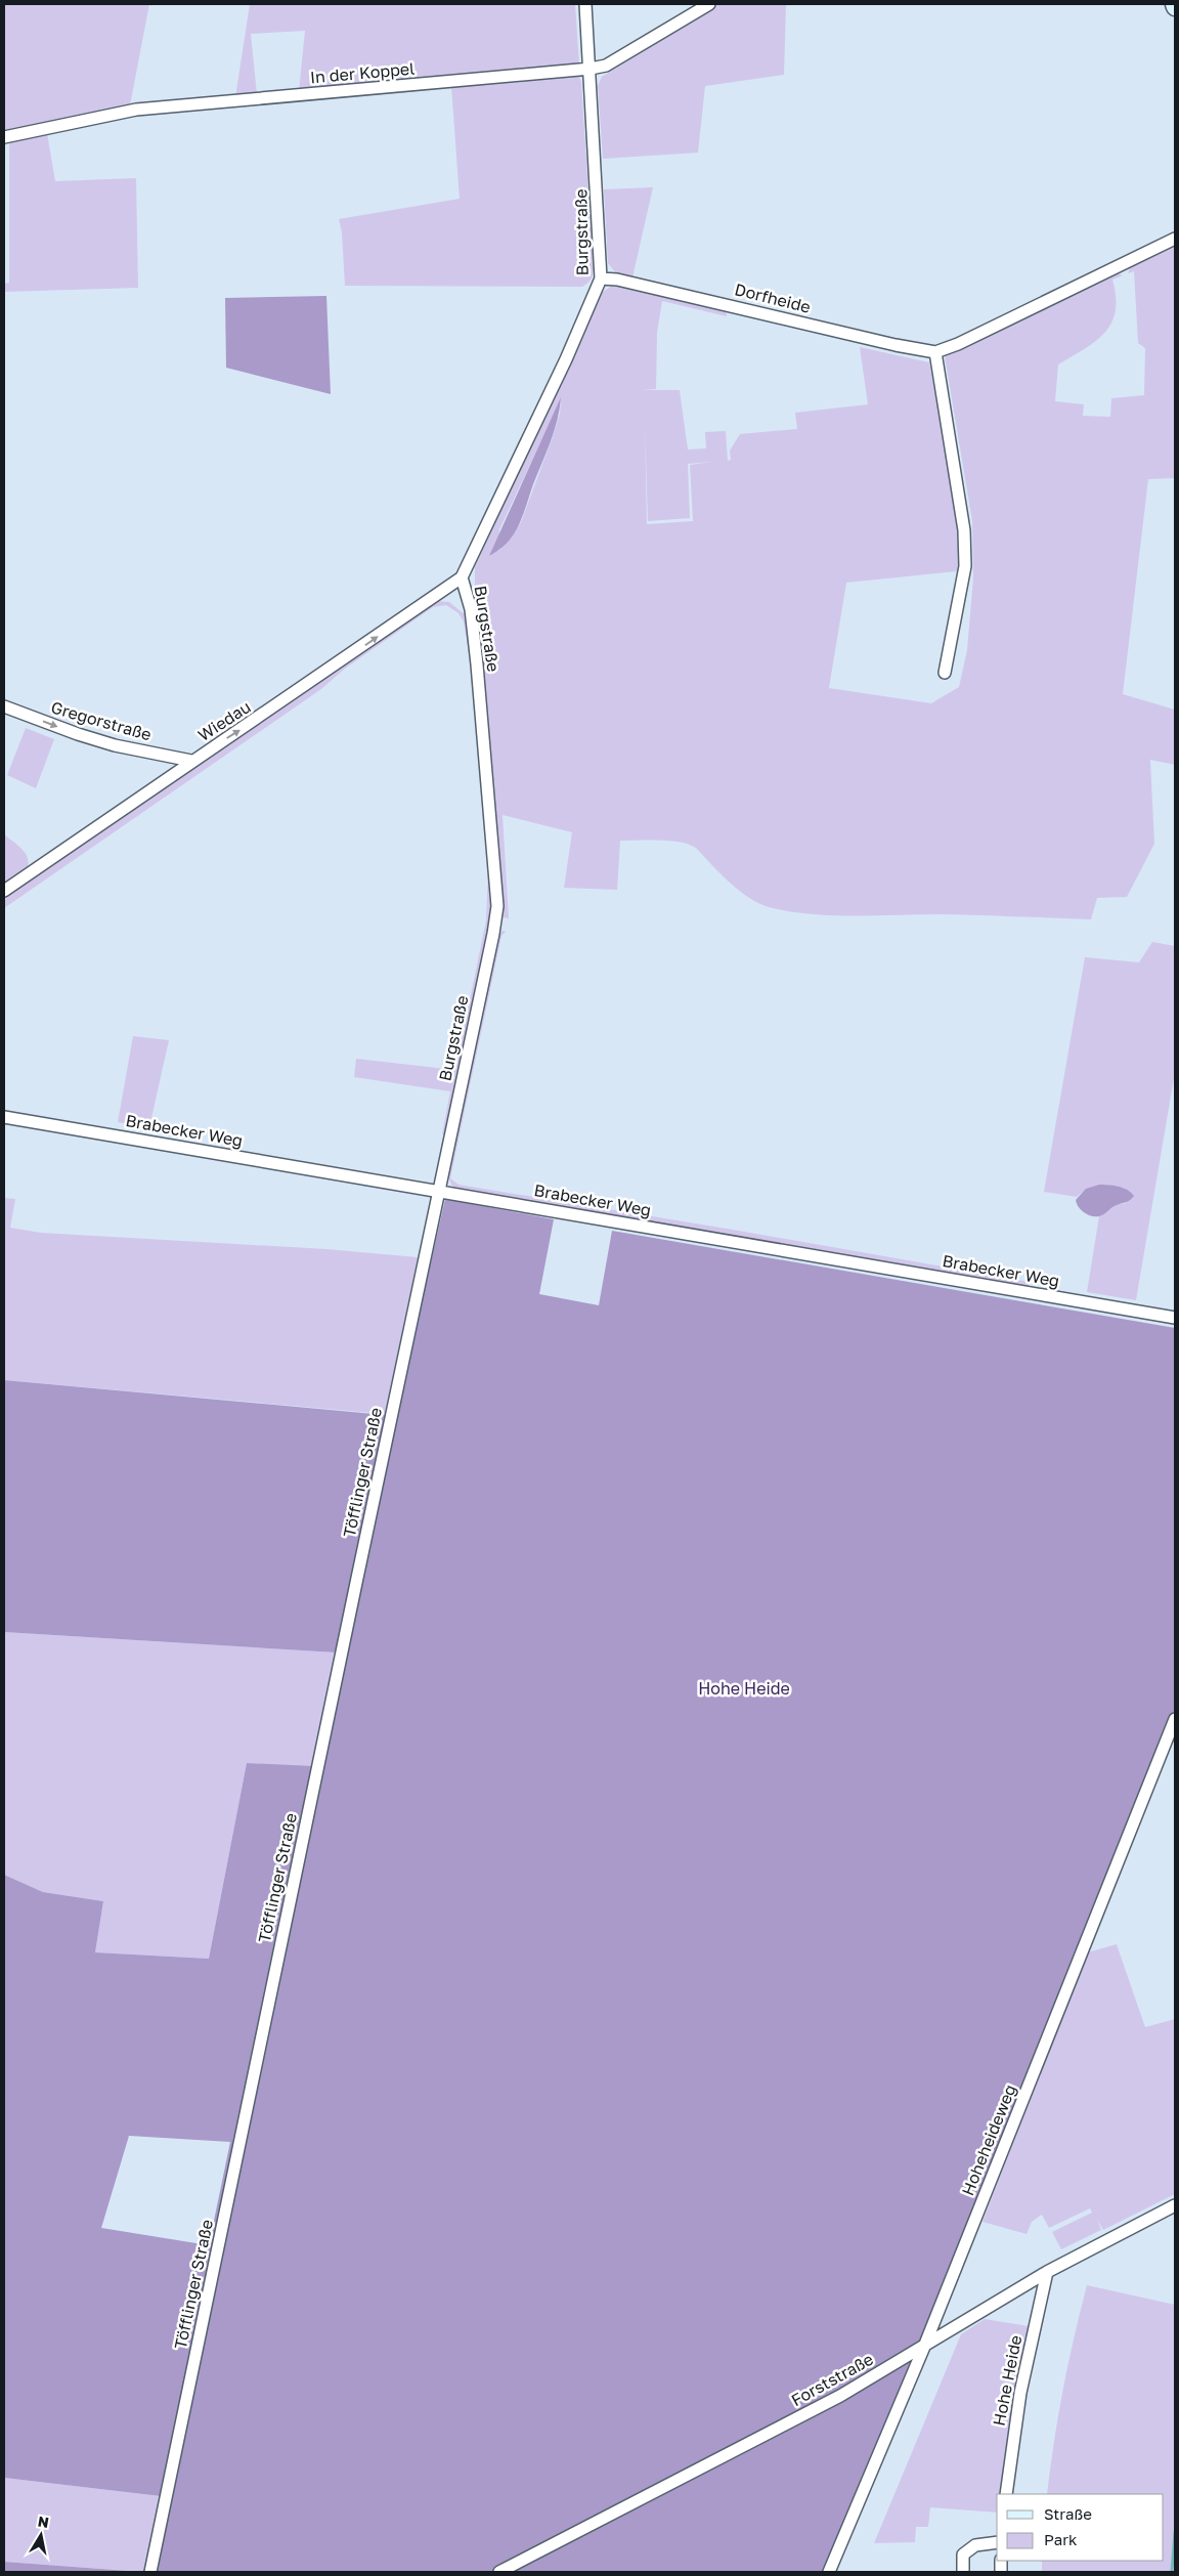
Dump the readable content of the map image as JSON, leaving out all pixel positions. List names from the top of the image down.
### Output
{
  "streets": {
    "street": [
      "In der Koppel",
      "Burgstraße",
      "Dorfheide",
      "Gregorstraße",
      "Wiedau",
      "Brabecker Weg",
      "Töfflinger Straße",
      "Hoheheideweg",
      "Forststraße",
      "Hohe Heide"
    ]
  },
  "crossings": [
    ["In der Koppel", "Burgstraße"],
    ["Burgstraße", "Dorfheide"],
    ["Burgstraße", "Wiedau"],
    ["Burgstraße", "Brabecker Weg"],
    ["Burgstraße", "Töfflinger Straße"],
    ["Gregorstraße", "Wiedau"],
    ["Brabecker Weg", "Töfflinger Straße"],
    ["Hoheheideweg", "Forststraße"],
    ["Forststraße", "Hohe Heide"]
  ],
  "one_way": ["Gregorstraße", "Wiedau"],
  "parks": ["Hohe Heide"],
  "legend": ["Straße", "Park"],
  "north": "top"
}
